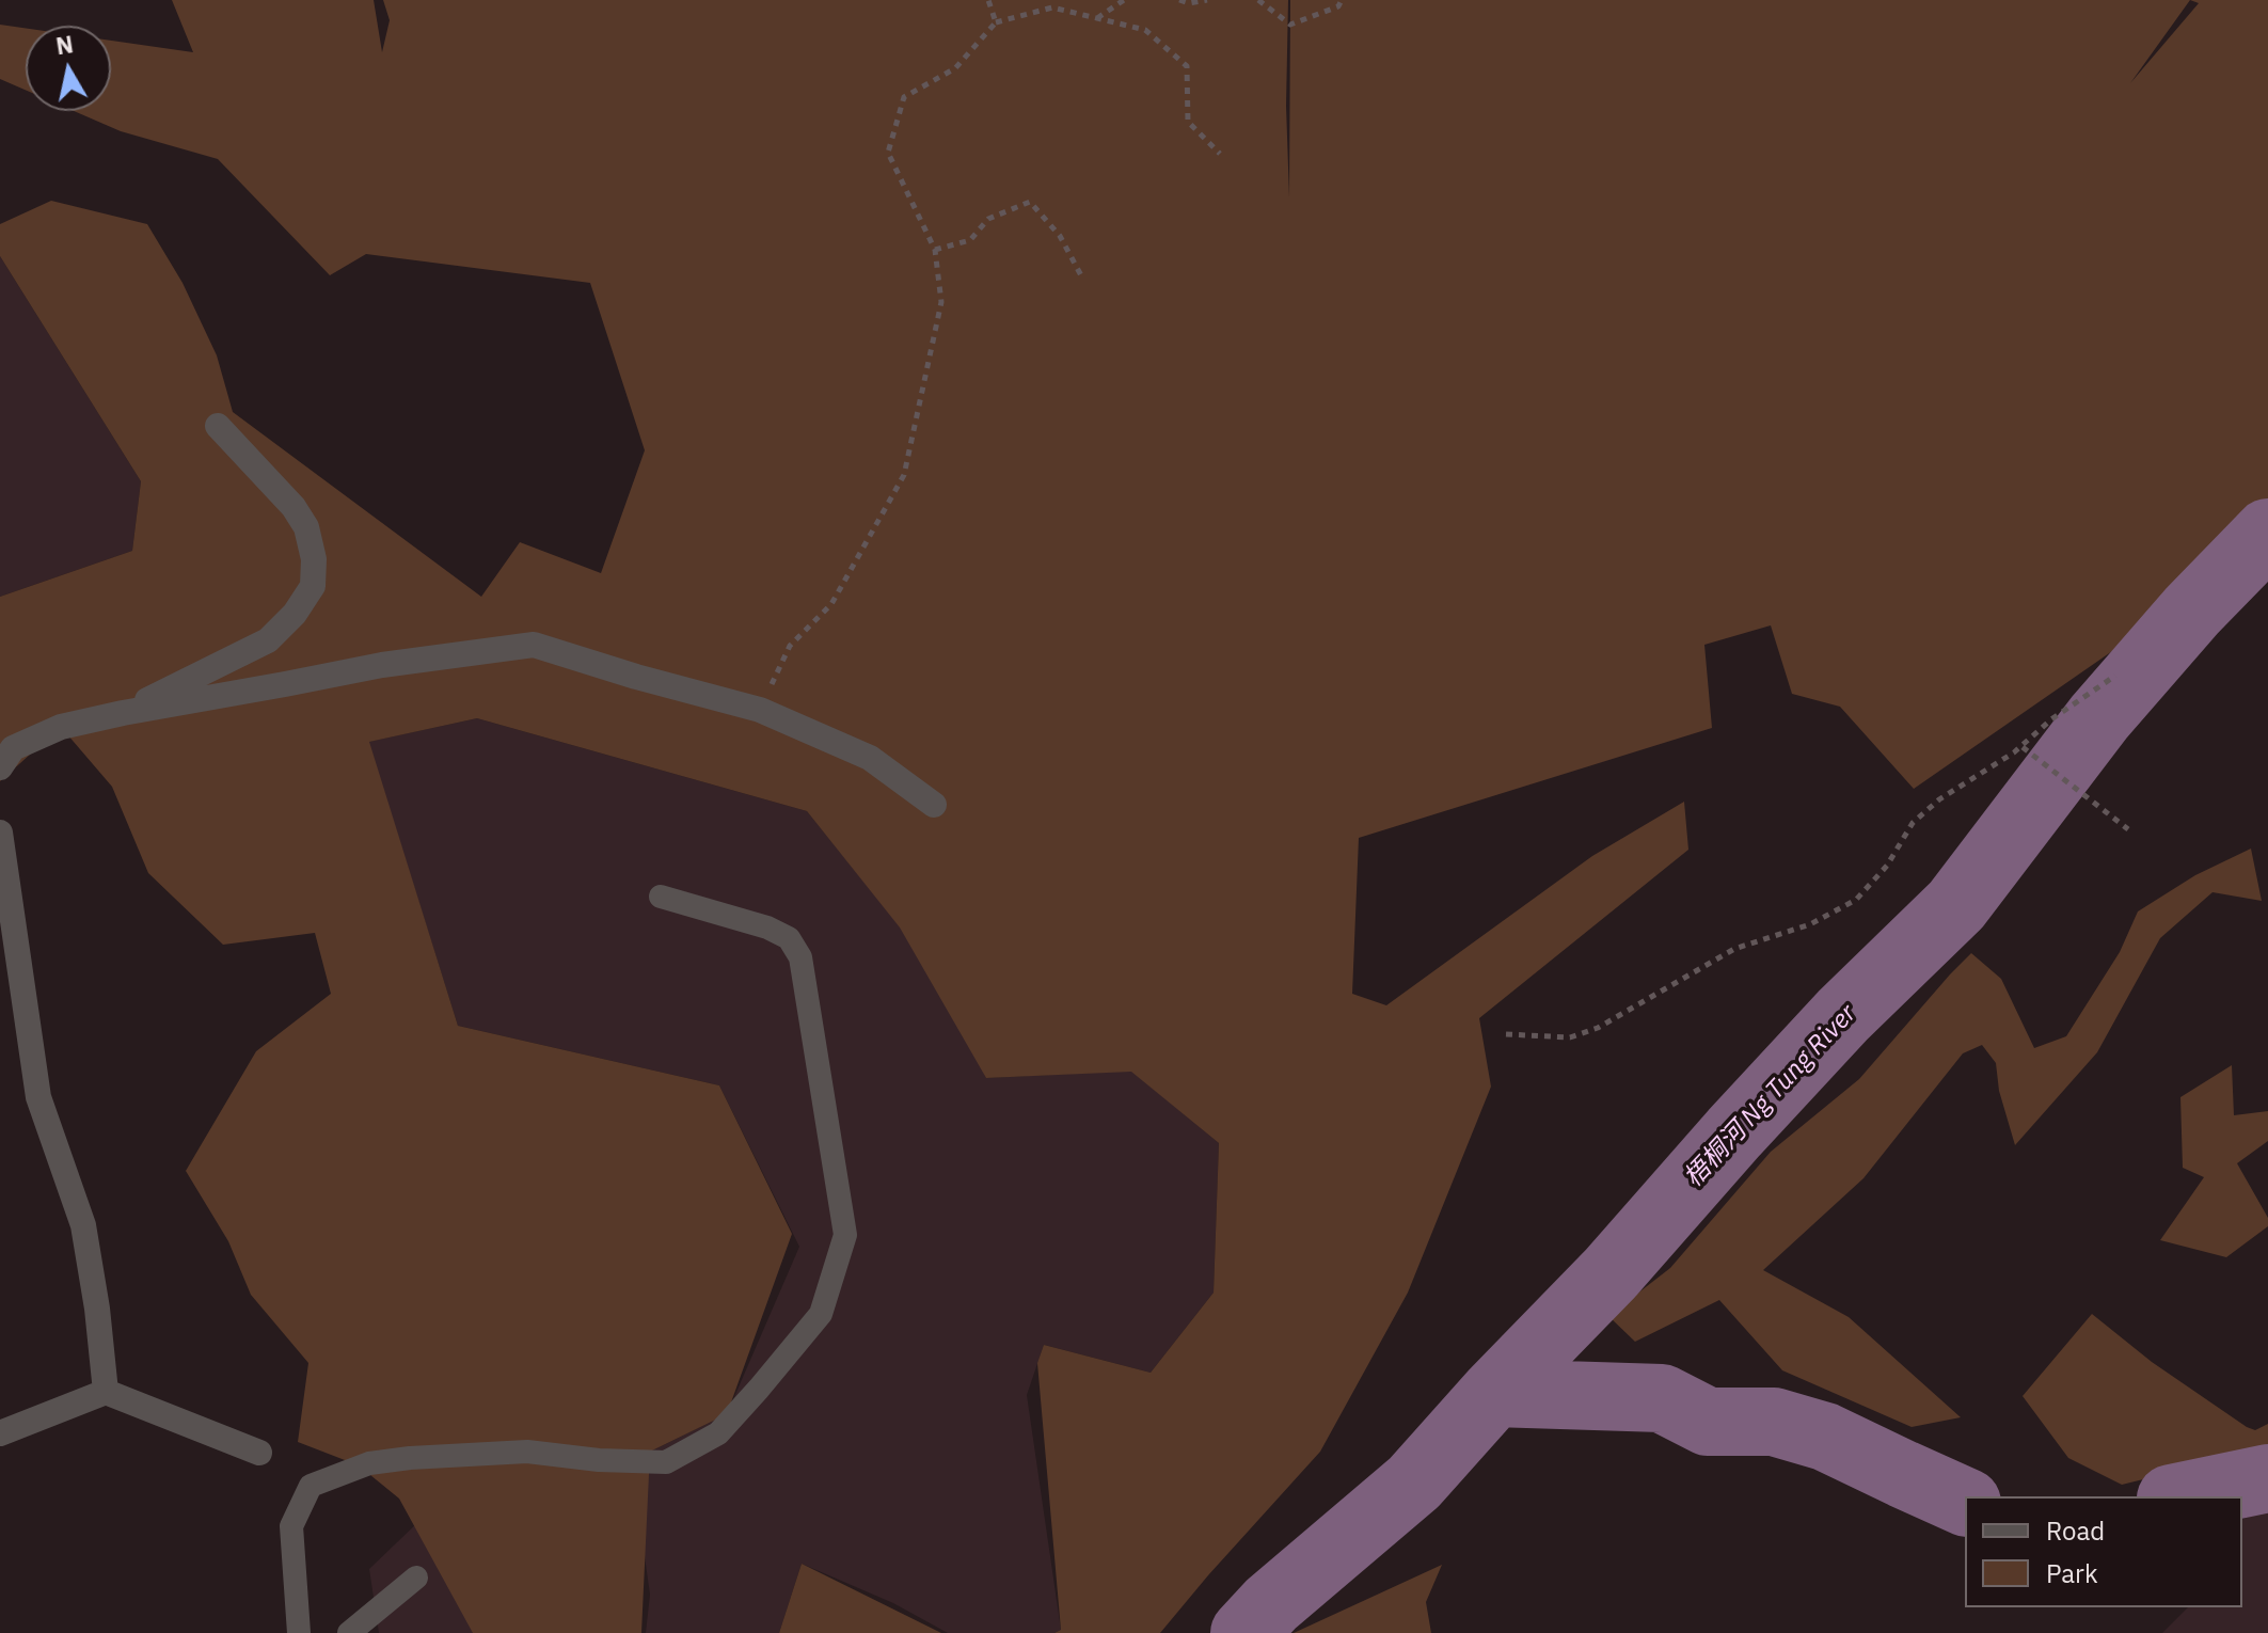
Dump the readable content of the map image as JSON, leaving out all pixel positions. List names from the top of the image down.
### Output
{
  "water": ["梧桐河 Ng Tung River"],
  "legend": ["Road", "Park"],
  "north": "top"
}
